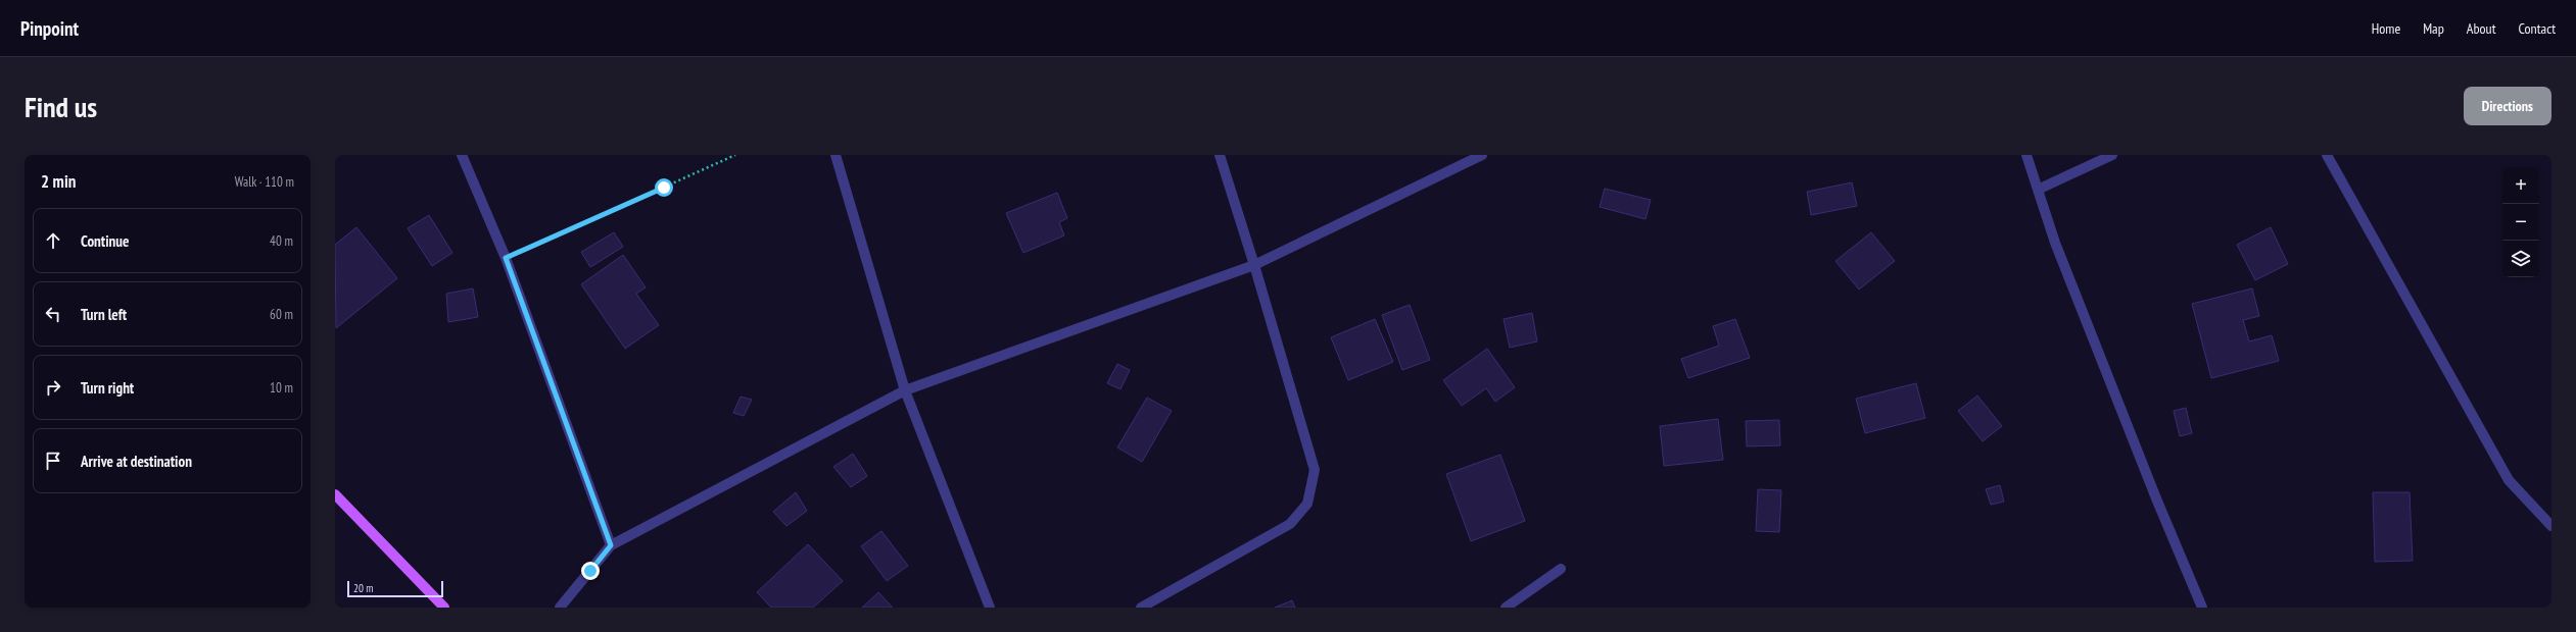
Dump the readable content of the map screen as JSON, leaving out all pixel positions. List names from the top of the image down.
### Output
{
  "scale_bar": "20 m",
  "page": {
    "header": "Pinpoint",
    "nav": [
      "Home",
      "Map",
      "About",
      "Contact"
    ],
    "buttons": "Directions",
    "title": "Find us",
    "heading": ["2 min", "Walk · 110 m"],
    "map_buttons": ["+", "−"],
    "list": [
      ["Continue", "40 m"],
      ["Turn left", "60 m"],
      ["Turn right", "10 m"],
      "Arrive at destination"
    ],
    "scale": "20 m"
  }
}
